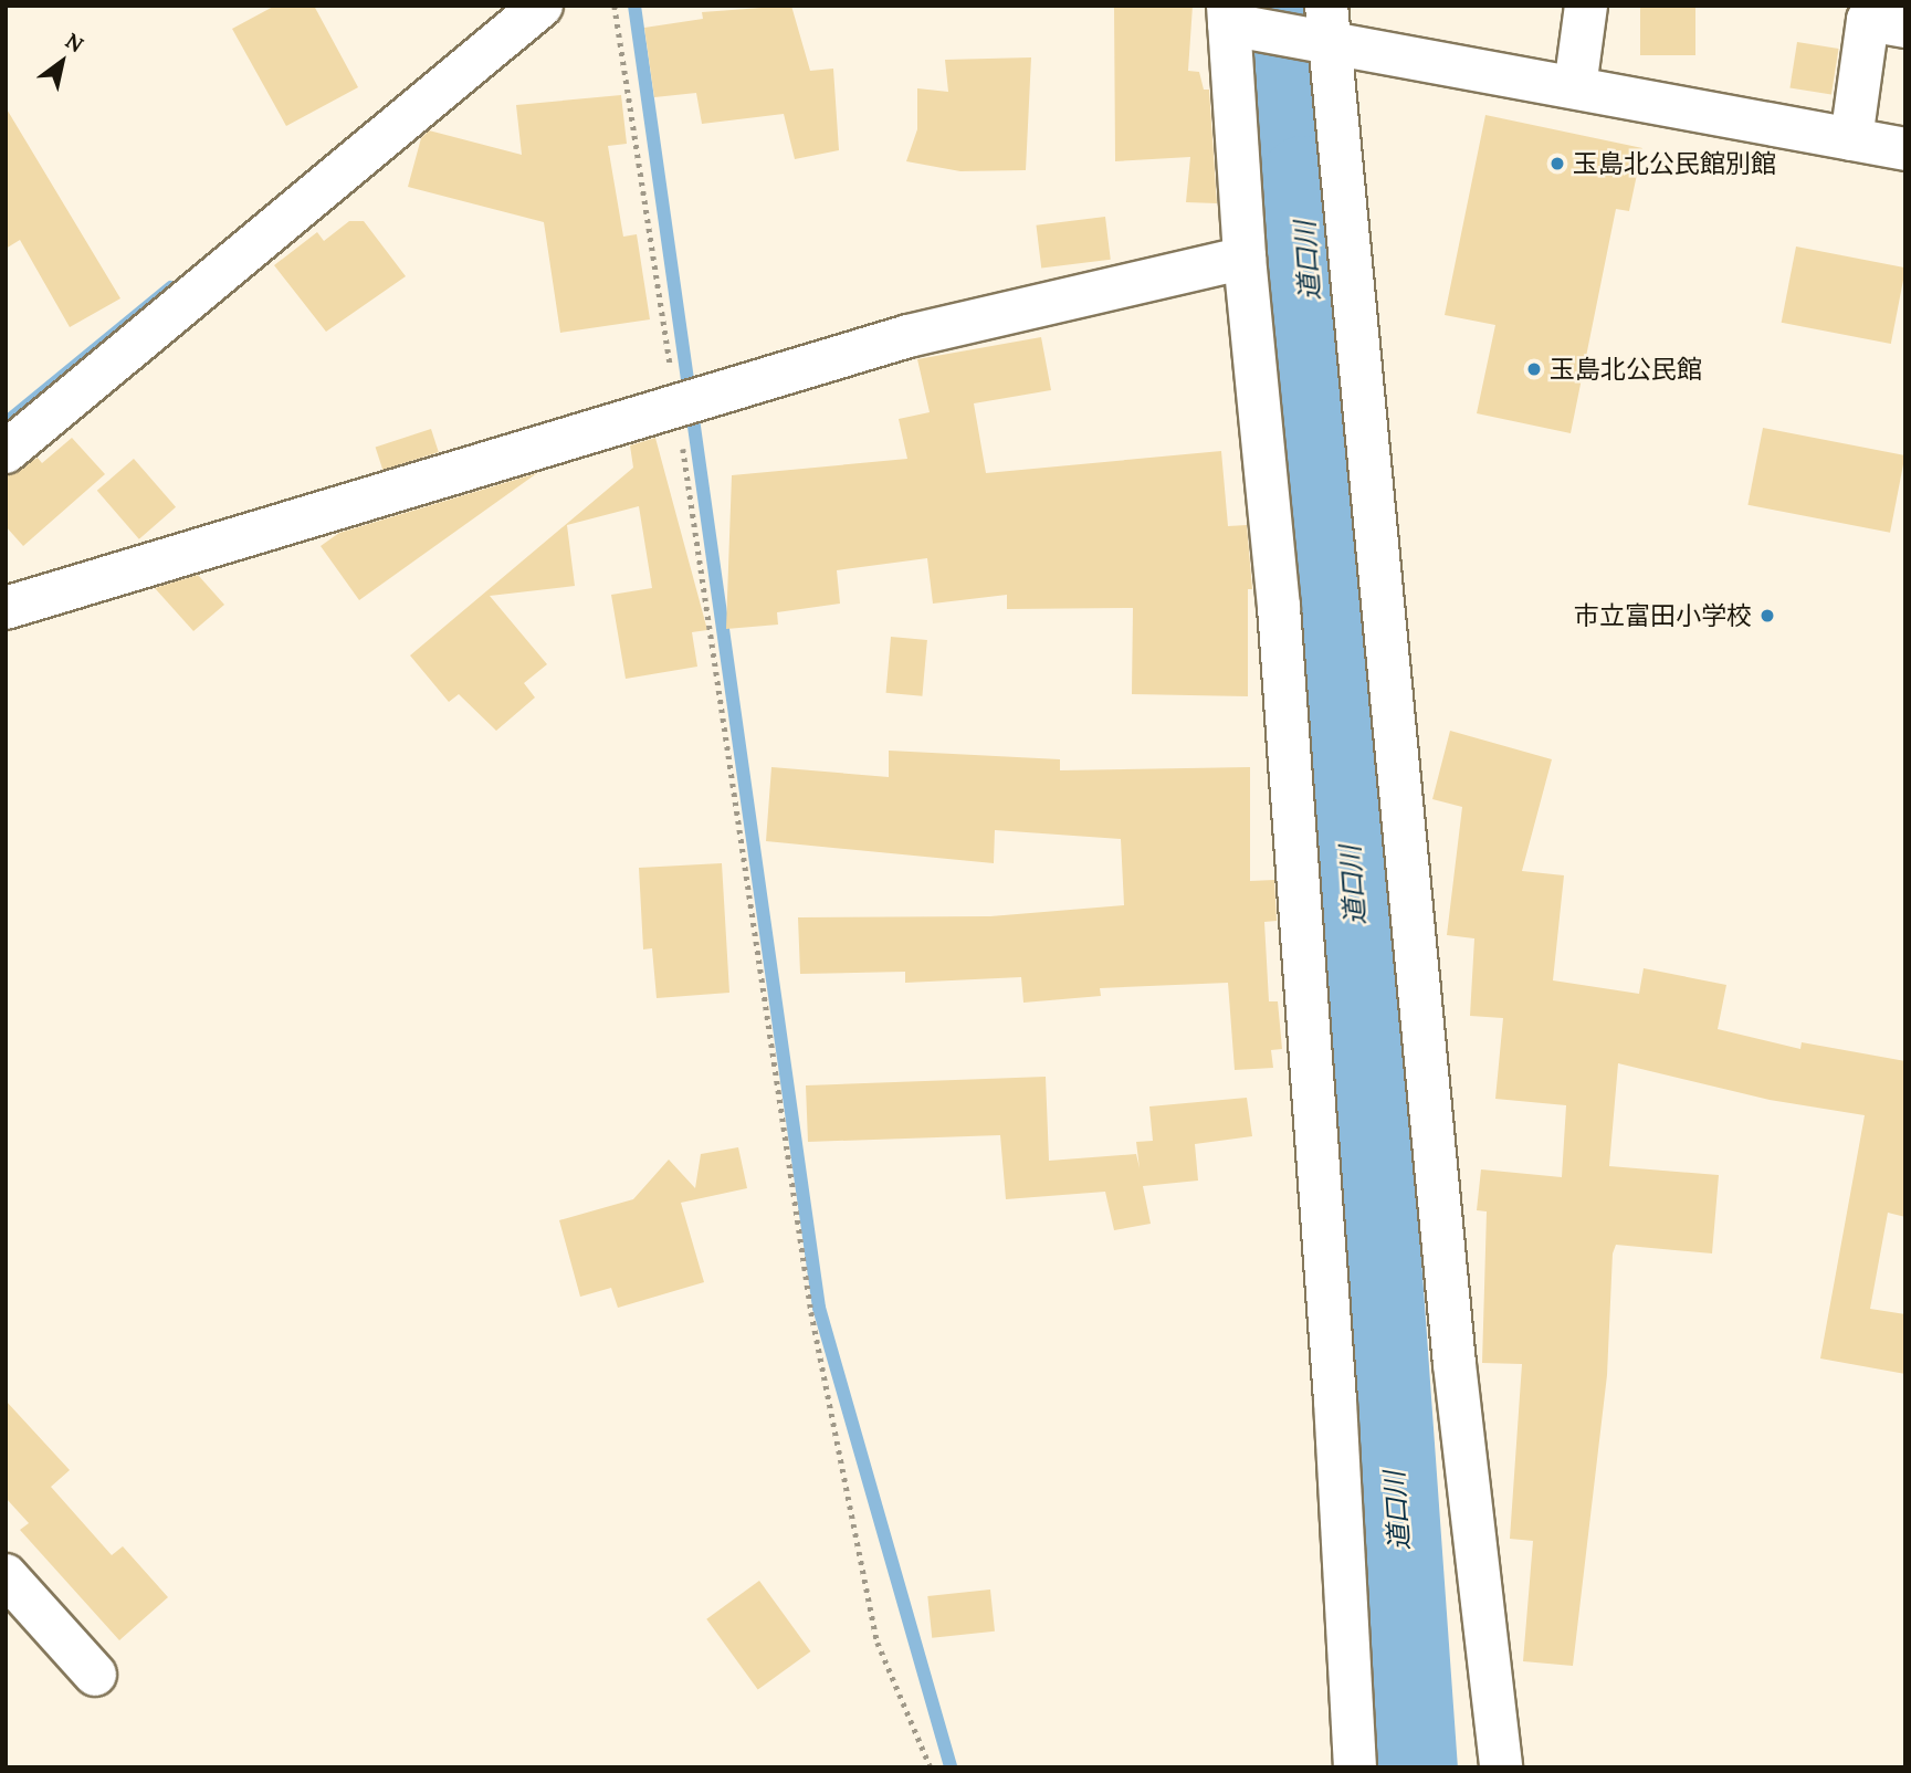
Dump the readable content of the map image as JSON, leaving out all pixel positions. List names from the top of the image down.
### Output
{
  "water": ["道口川"],
  "places": ["玉島北公民館別館", "玉島北公民館", "市立富田小学校"],
  "north": "top right"
}
